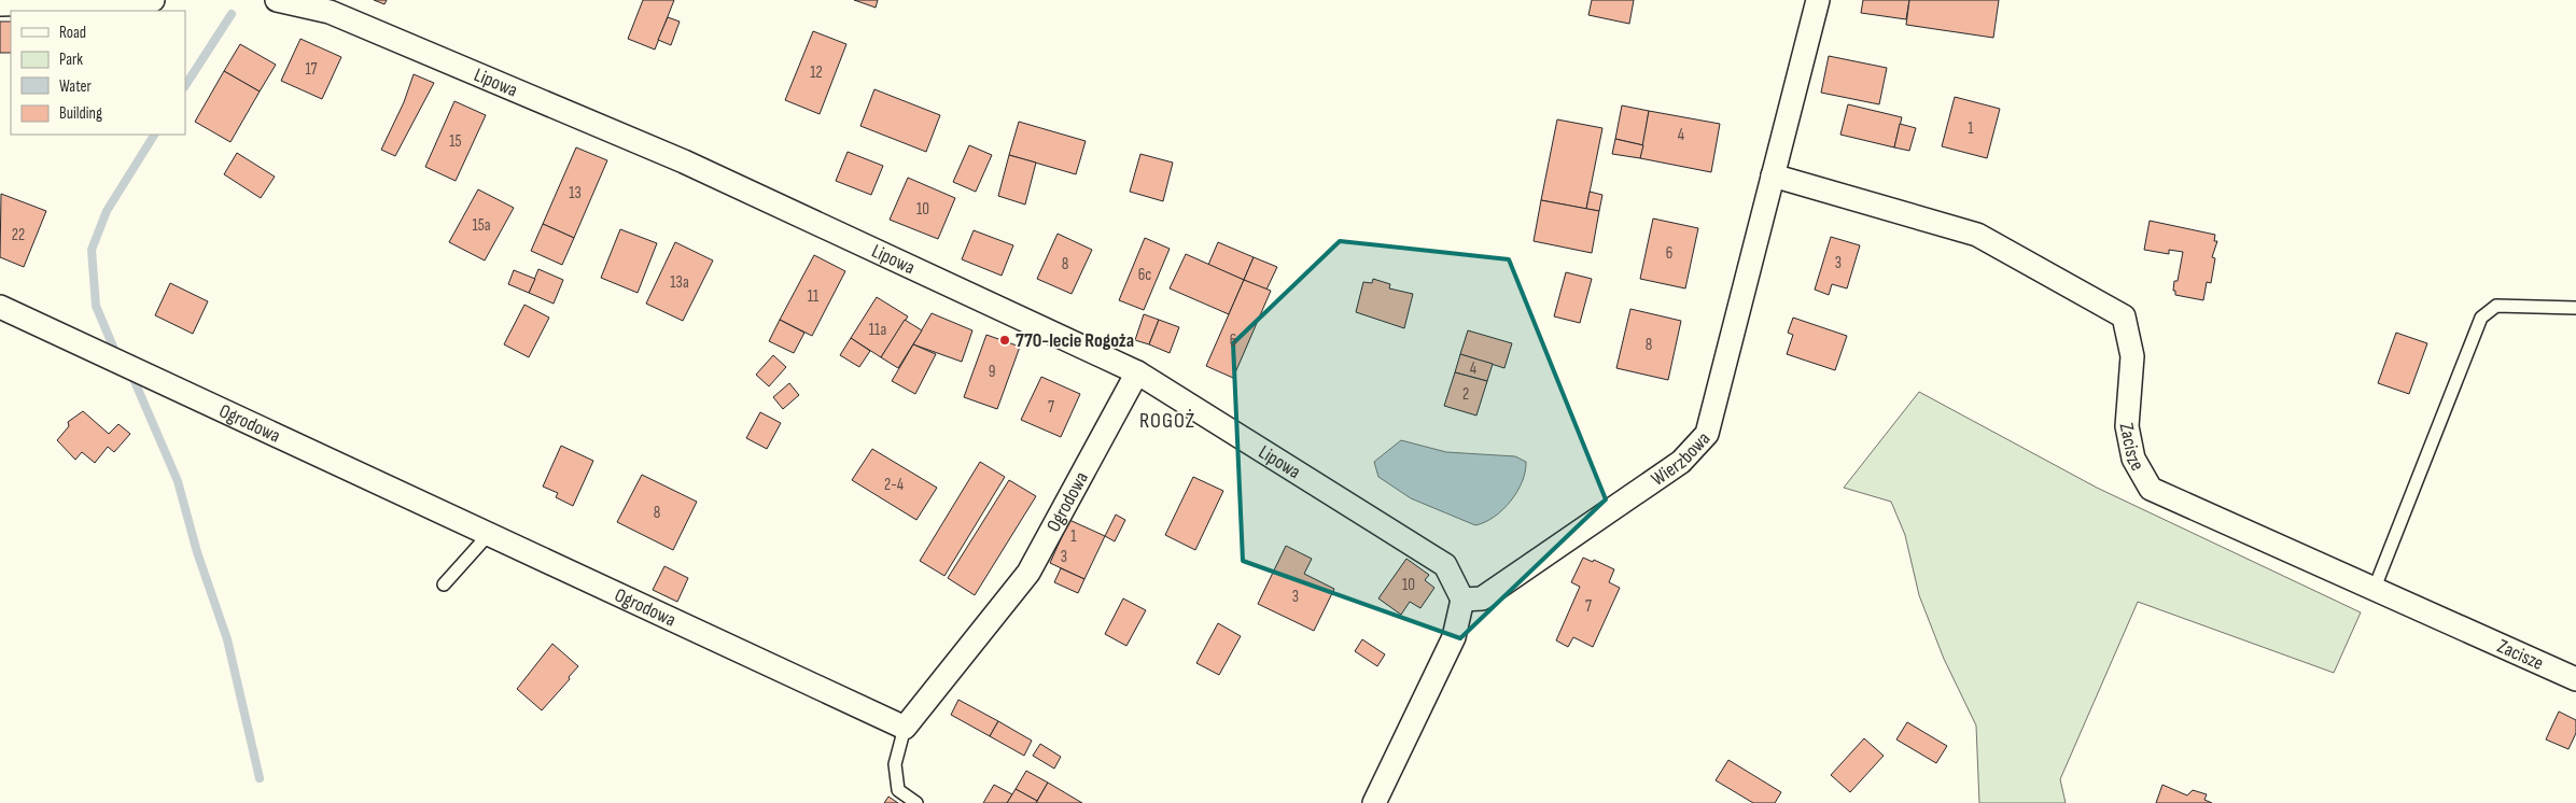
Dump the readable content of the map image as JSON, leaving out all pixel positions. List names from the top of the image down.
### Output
{
  "streets": {
    "street": [
      "Lipowa",
      "Ogrodowa",
      "Zacisze",
      "Wierzbowa"
    ]
  },
  "crossings": [
    ["Lipowa", "Ogrodowa"],
    ["Lipowa", "Wierzbowa"],
    ["Zacisze", "Wierzbowa"]
  ],
  "districts": ["ROGOŻ"],
  "places": ["770-lecie Rogoża"],
  "house_numbers": [
    "17",
    "12",
    "1",
    "4",
    "15",
    "13",
    "10",
    "15a",
    "22",
    "6",
    "3",
    "8",
    "6c",
    "13a",
    "11",
    "11a",
    "6",
    "8",
    "4",
    "9",
    "2",
    "7",
    "2-4",
    "8",
    "1",
    "3",
    "10",
    "3",
    "7"
  ],
  "legend": [
    "Road",
    "Park",
    "Water",
    "Building"
  ]
}
